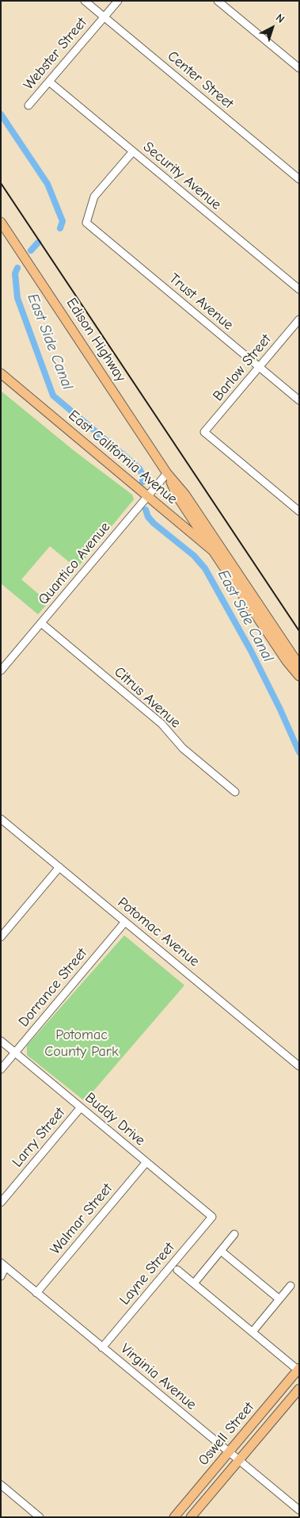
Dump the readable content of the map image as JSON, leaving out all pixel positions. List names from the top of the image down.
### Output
{
  "streets": {
    "main road": ["Edison Highway", "East California Avenue", "Oswell Street"],
    "street": [
      "Webster Street",
      "Center Street",
      "Security Avenue",
      "Trust Avenue",
      "Barlow Street",
      "Quantico Avenue",
      "Citrus Avenue",
      "Potomac Avenue",
      "Dorrance Street",
      "Buddy Drive",
      "Larry Street",
      "Walmar Street",
      "Layne Street",
      "Virginia Avenue"
    ]
  },
  "crossings": [
    ["Webster Street", "Center Street"],
    ["Webster Street", "Security Avenue"],
    ["Security Avenue", "Trust Avenue"],
    ["Trust Avenue", "Barlow Street"],
    ["Edison Highway", "East California Avenue"],
    ["Edison Highway", "Quantico Avenue"],
    ["East California Avenue", "Quantico Avenue"],
    ["Quantico Avenue", "Citrus Avenue"],
    ["Potomac Avenue", "Dorrance Street"],
    ["Dorrance Street", "Buddy Drive"],
    ["Buddy Drive", "Larry Street"],
    ["Buddy Drive", "Walmar Street"],
    ["Buddy Drive", "Layne Street"],
    ["Walmar Street", "Virginia Avenue"],
    ["Layne Street", "Virginia Avenue"],
    ["Virginia Avenue", "Oswell Street"]
  ],
  "water": ["East Side Canal"],
  "parks": ["Potomac County Park"],
  "north": "top right"
}
